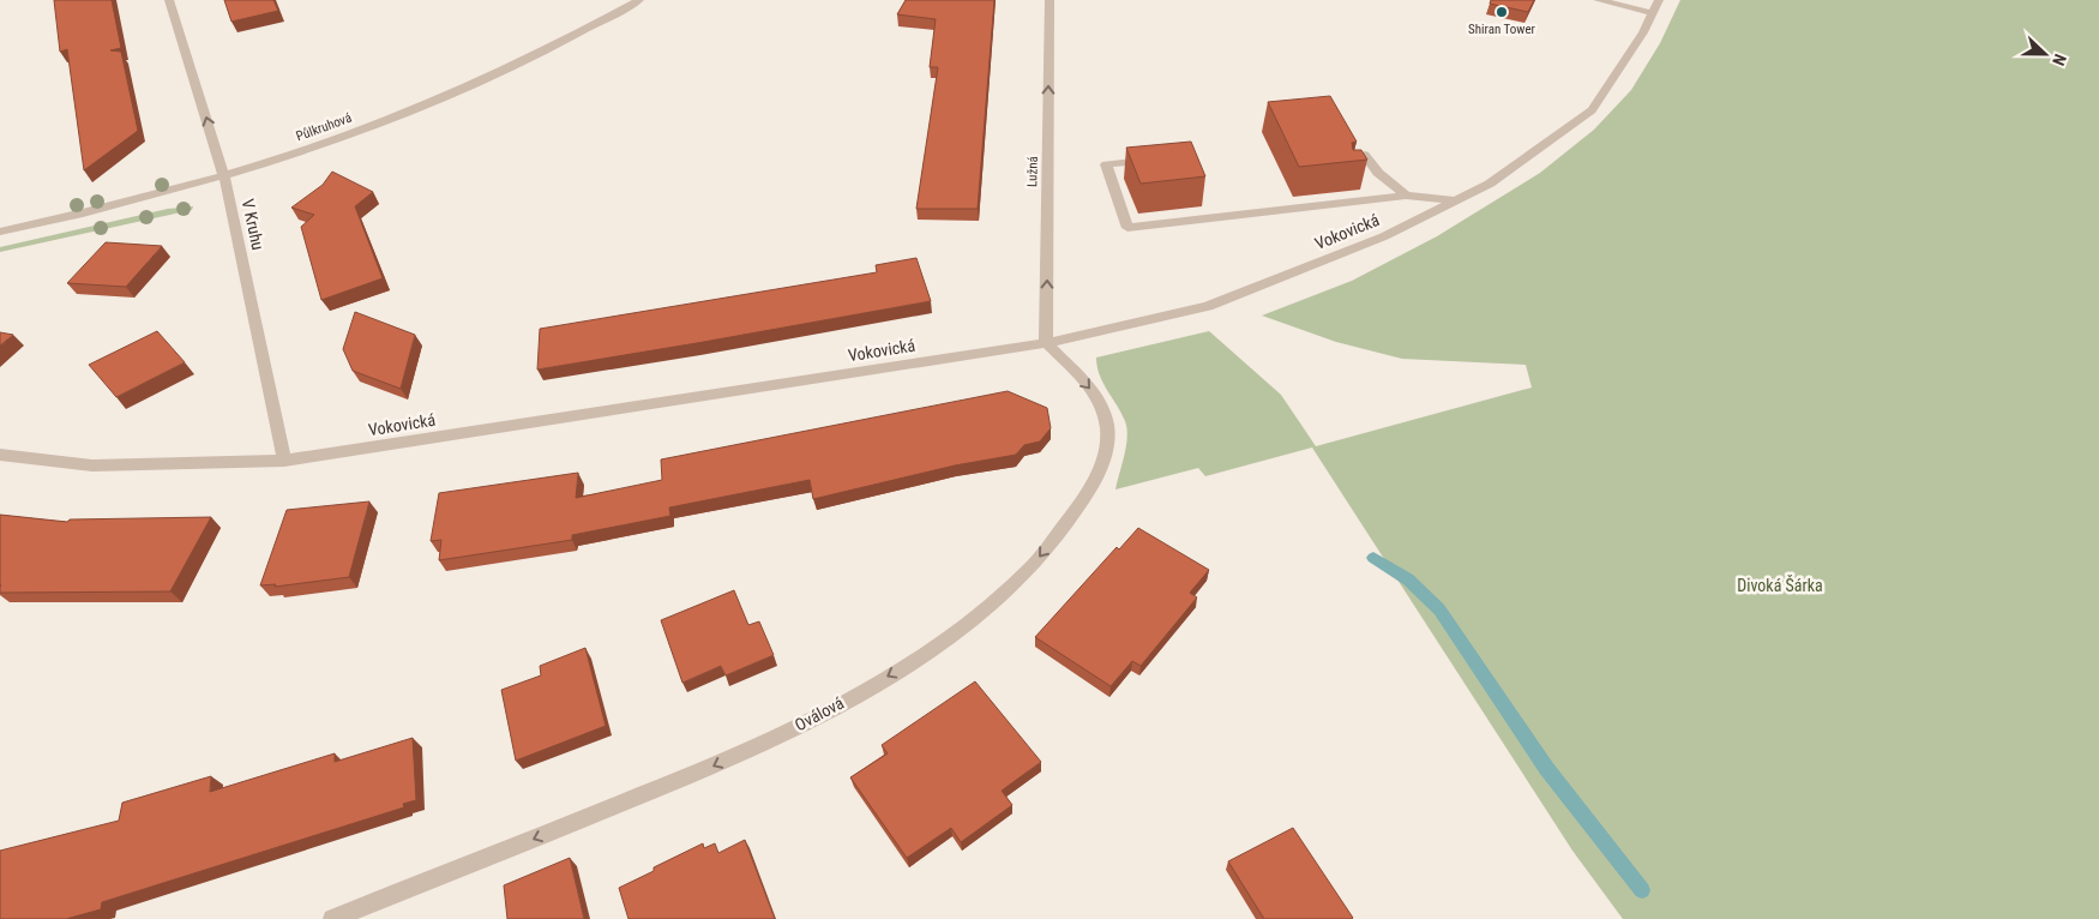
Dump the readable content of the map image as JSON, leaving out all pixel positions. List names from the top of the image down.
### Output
{
  "streets": {
    "street": [
      "Půlkruhová",
      "Lužná",
      "V Kruhu",
      "Vokovická",
      "Oválová"
    ]
  },
  "crossings": [
    ["Půlkruhová", "V Kruhu"],
    ["Lužná", "Vokovická"],
    ["Lužná", "Oválová"],
    ["V Kruhu", "Vokovická"],
    ["Vokovická", "Oválová"]
  ],
  "one_way": ["Lužná", "V Kruhu", "Oválová"],
  "parks": ["Divoká Šárka"],
  "places": ["Shiran Tower"],
  "north": "right"
}
